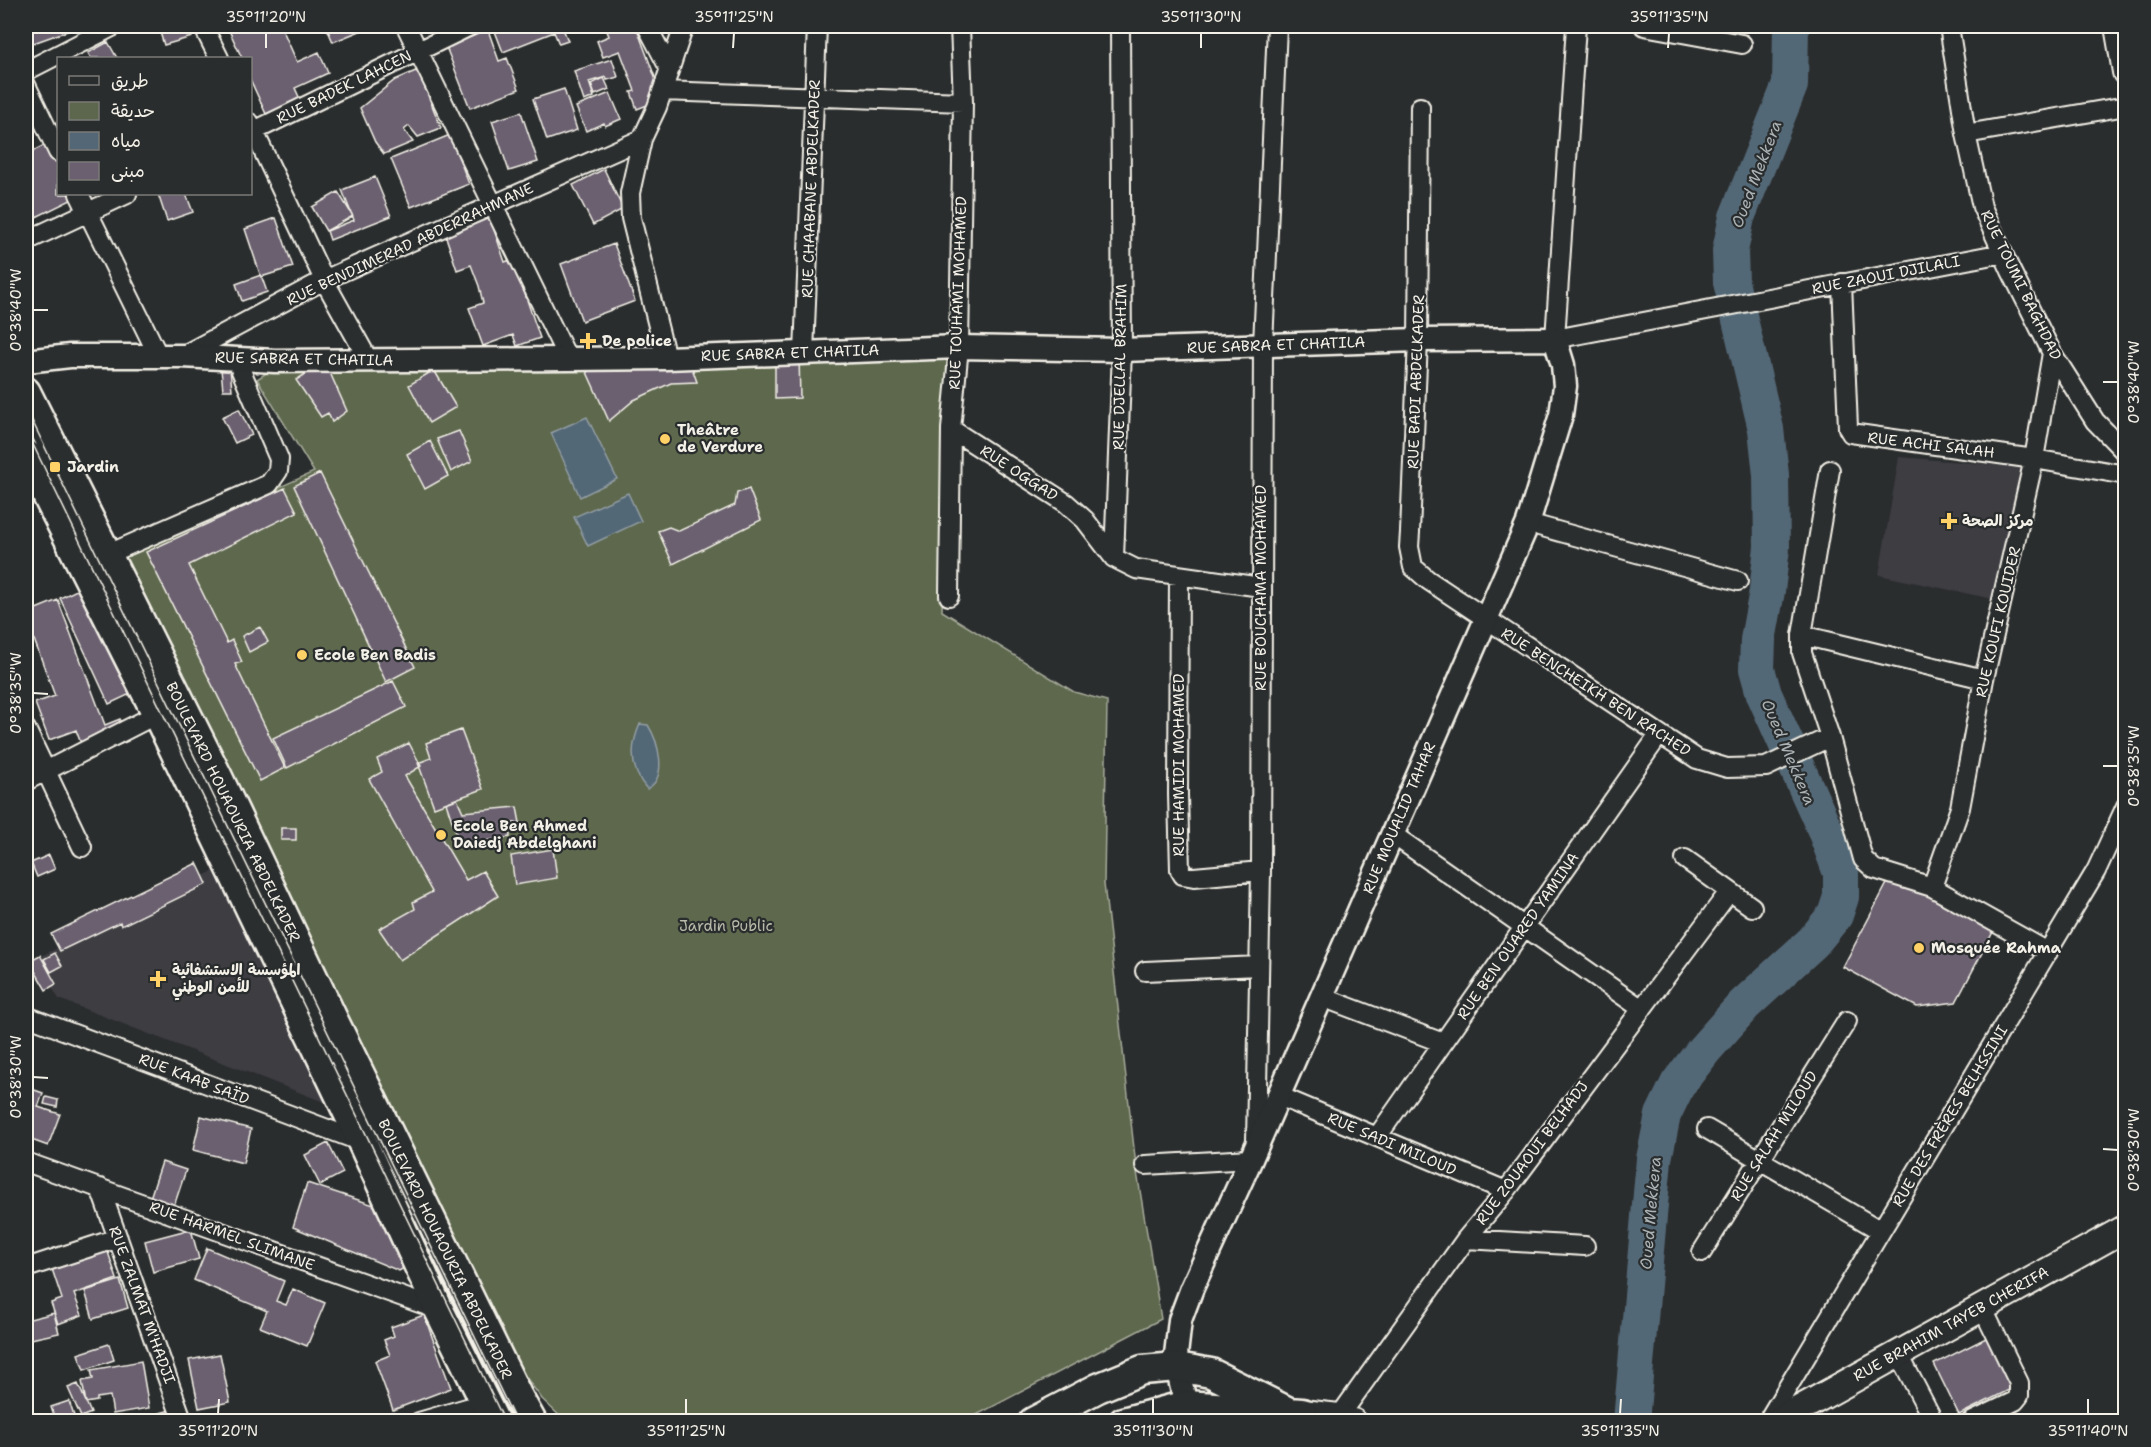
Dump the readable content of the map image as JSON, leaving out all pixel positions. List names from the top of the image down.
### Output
{
  "streets": {
    "main road": ["BOULEVARD HOUAOURIA ABDELKADER", "RUE BRAHIM TAYEB CHERIFA"],
    "street": [
      "RUE BADEK LAHCEN",
      "RUE CHAABANE ABDELKADER",
      "RUE BENDIMERAD ABDERRAHMANE",
      "RUE ZAOUI DJILALI",
      "RUE TOUMI BAGHDAD",
      "RUE TOUHAMI MOHAMED",
      "RUE SABRA ET CHATILA",
      "RUE DJELLAL BRAHIM",
      "RUE BADI ABDELKADER",
      "RUE ACHI SALAH",
      "RUE OGGAD",
      "RUE BOUCHAMA MOHAMED",
      "RUE KOUFI KOUIDER",
      "RUE BENCHEIKH BEN RACHED",
      "RUE HAMIDI MOHAMED",
      "RUE MOUALID TAHAR",
      "RUE BEN OUARED YAMINA",
      "RUE KAAB SAÏD",
      "RUE DES FRÈRES BELHSSINI",
      "RUE SALAH MILOUD",
      "RUE SADI MILOUD",
      "RUE ZOUAOUI BELHADJ",
      "RUE HARMEL SLIMANE",
      "RUE ZALMAT M'HADJI"
    ]
  },
  "crossings": [
    ["RUE CHAABANE ABDELKADER", "RUE SABRA ET CHATILA"],
    ["RUE BENDIMERAD ABDERRAHMANE", "RUE SABRA ET CHATILA"],
    ["RUE ZAOUI DJILALI", "RUE TOUMI BAGHDAD"],
    ["RUE ZAOUI DJILALI", "RUE SABRA ET CHATILA"],
    ["RUE ZAOUI DJILALI", "RUE ACHI SALAH"],
    ["RUE ZAOUI DJILALI", "RUE MOUALID TAHAR"],
    ["RUE TOUMI BAGHDAD", "RUE KOUFI KOUIDER"],
    ["RUE TOUHAMI MOHAMED", "RUE SABRA ET CHATILA"],
    ["RUE TOUHAMI MOHAMED", "RUE OGGAD"],
    ["RUE SABRA ET CHATILA", "RUE DJELLAL BRAHIM"],
    ["RUE SABRA ET CHATILA", "RUE BADI ABDELKADER"],
    ["RUE SABRA ET CHATILA", "RUE BOUCHAMA MOHAMED"],
    ["RUE SABRA ET CHATILA", "RUE MOUALID TAHAR"],
    ["RUE DJELLAL BRAHIM", "RUE OGGAD"],
    ["RUE BADI ABDELKADER", "RUE BENCHEIKH BEN RACHED"],
    ["RUE BADI ABDELKADER", "RUE MOUALID TAHAR"],
    ["RUE ACHI SALAH", "RUE KOUFI KOUIDER"],
    ["RUE BOUCHAMA MOHAMED", "RUE HAMIDI MOHAMED"],
    ["RUE BOUCHAMA MOHAMED", "RUE MOUALID TAHAR"],
    ["RUE BENCHEIKH BEN RACHED", "RUE MOUALID TAHAR"],
    ["RUE BENCHEIKH BEN RACHED", "RUE BEN OUARED YAMINA"],
    ["BOULEVARD HOUAOURIA ABDELKADER", "RUE KAAB SAÏD"],
    ["BOULEVARD HOUAOURIA ABDELKADER", "RUE HARMEL SLIMANE"],
    ["RUE MOUALID TAHAR", "RUE SADI MILOUD"],
    ["RUE BEN OUARED YAMINA", "RUE SADI MILOUD"],
    ["RUE SADI MILOUD", "RUE ZOUAOUI BELHADJ"],
    ["RUE HARMEL SLIMANE", "RUE ZALMAT M'HADJI"]
  ],
  "water": ["Oued Mekkera"],
  "parks": ["Jardin Public"],
  "places": {
    "health": ["De police", "مركز الصحة", "المؤسسة الاستشفائية للأمن الوطني"],
    "other": [
      "Theâtre de Verdure",
      "Ecole Ben Badis",
      "Ecole Ben Ahmed Daiedj Abdelghani",
      "Mosquée Rahma"
    ],
    "transit": ["Jardin"]
  },
  "legend": [
    "طريق",
    "حديقة",
    "مياه",
    "مبنى"
  ],
  "coordinates": [
    "35°11'20\"N",
    "35°11'25\"N",
    "35°11'30\"N",
    "35°11'35\"N",
    "0°38'40\"W",
    "0°38'35\"W",
    "0°38'30\"W",
    "35°11'40\"N"
  ]
}
